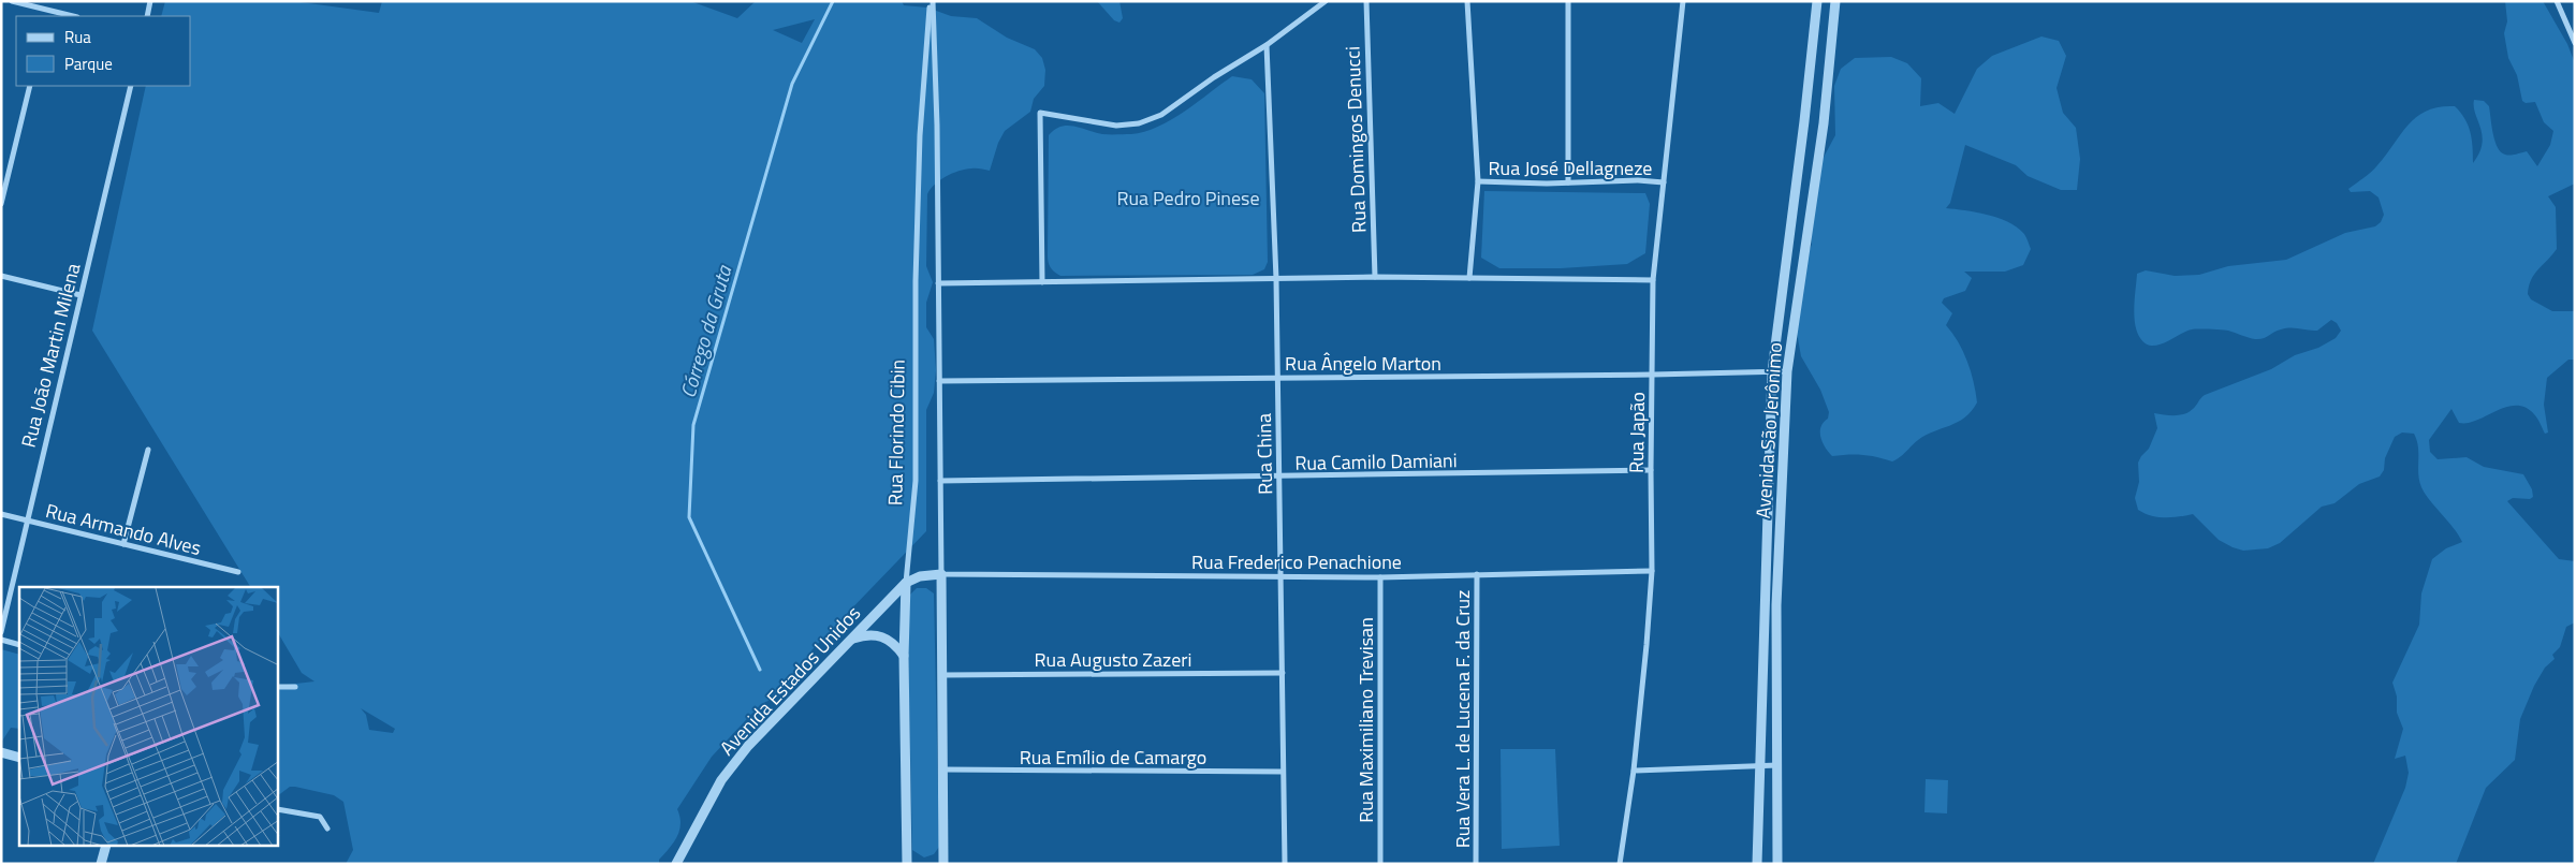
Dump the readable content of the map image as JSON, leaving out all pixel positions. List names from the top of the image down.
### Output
{
  "streets": {
    "street": [
      "Rua Domingos Denucci",
      "Rua José Dellagneze",
      "Rua João Martin Milena",
      "Rua Ângelo Marton",
      "Avenida São Jerônimo",
      "Rua Florindo Cibin",
      "Rua Japão",
      "Rua China",
      "Rua Camilo Damiani",
      "Rua Armando Alves",
      "Rua Frederico Penachione",
      "Rua Augusto Zazeri",
      "Avenida Estados Unidos",
      "Rua Vera L. de Lucena F. da Cruz",
      "Rua Maximiliano Trevisan",
      "Rua Emílio de Camargo"
    ]
  },
  "crossings": [
    ["Rua José Dellagneze", "Rua Japão"],
    ["Rua João Martin Milena", "Rua Armando Alves"],
    ["Rua Ângelo Marton", "Avenida São Jerônimo"],
    ["Rua Ângelo Marton", "Rua Florindo Cibin"],
    ["Rua Ângelo Marton", "Rua Japão"],
    ["Rua Ângelo Marton", "Rua China"],
    ["Rua Florindo Cibin", "Rua Camilo Damiani"],
    ["Rua Florindo Cibin", "Rua Frederico Penachione"],
    ["Rua Florindo Cibin", "Rua Augusto Zazeri"],
    ["Rua Florindo Cibin", "Avenida Estados Unidos"],
    ["Rua Florindo Cibin", "Rua Emílio de Camargo"],
    ["Rua Japão", "Rua Camilo Damiani"],
    ["Rua Japão", "Rua Frederico Penachione"],
    ["Rua China", "Rua Camilo Damiani"],
    ["Rua China", "Rua Frederico Penachione"],
    ["Rua China", "Rua Augusto Zazeri"],
    ["Rua China", "Rua Emílio de Camargo"],
    ["Rua Frederico Penachione", "Rua Vera L. de Lucena F. da Cruz"],
    ["Rua Frederico Penachione", "Rua Maximiliano Trevisan"]
  ],
  "water": ["Córrego da Gruta"],
  "parks": ["Rua Pedro Pinese"],
  "legend": ["Rua", "Parque"]
}
